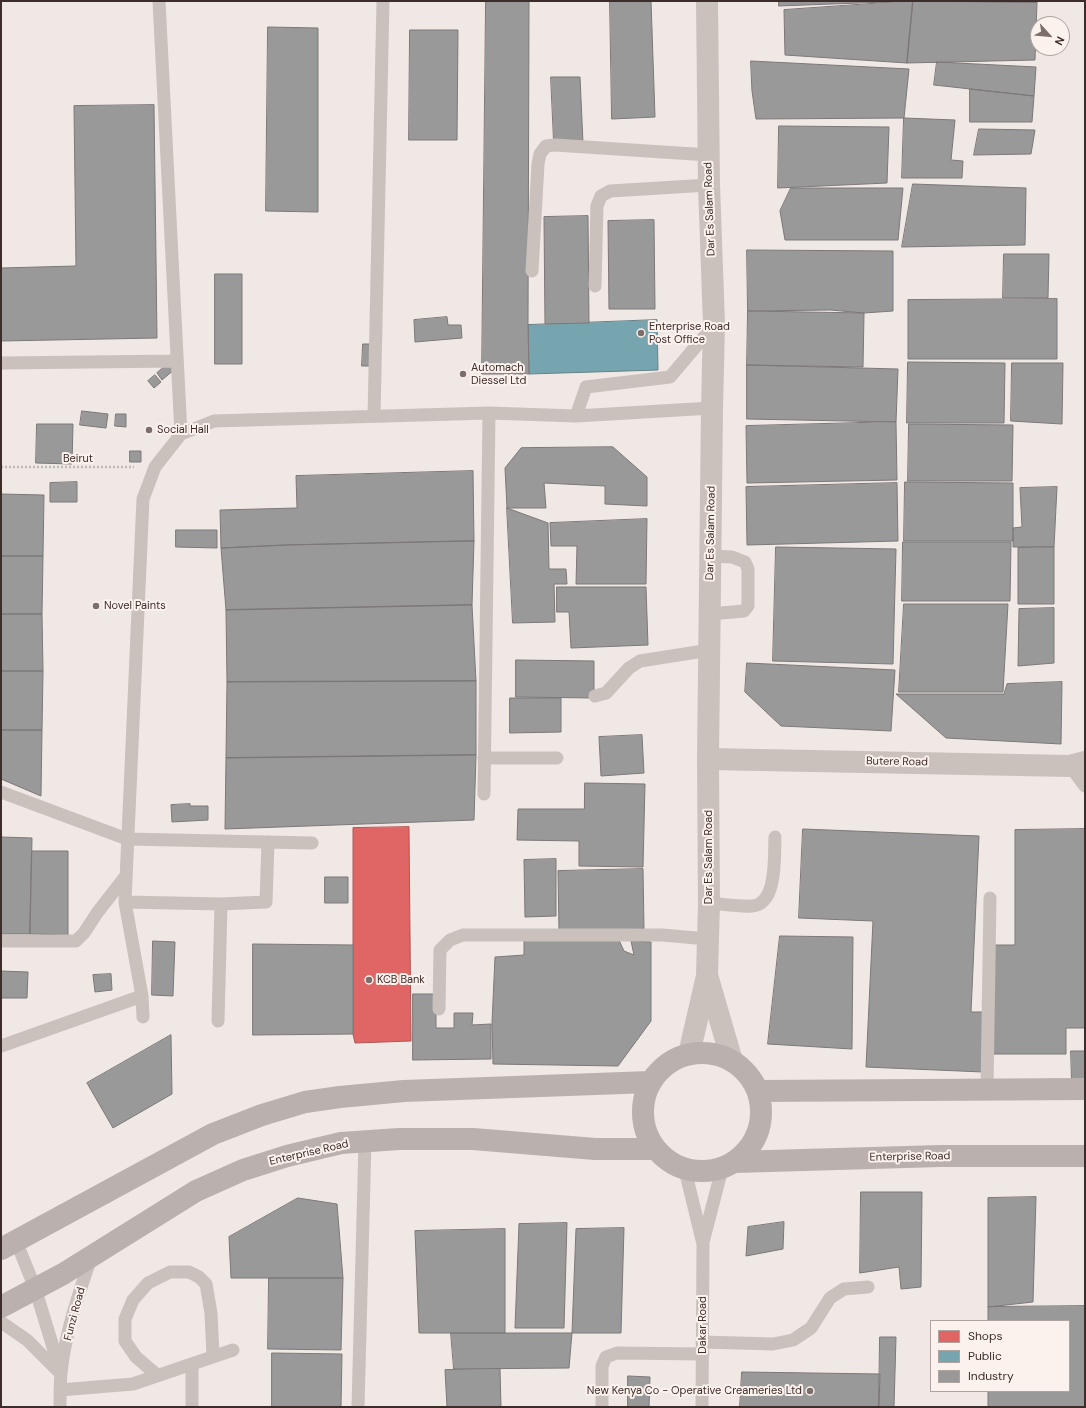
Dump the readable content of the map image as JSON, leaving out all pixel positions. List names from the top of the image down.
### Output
{
  "streets": {
    "main road": ["Enterprise Road"],
    "street": ["Dar Es Salam Road", "Butere Road"],
    "lane": ["Funzi Road", "Dakar Road"],
    "path": ["Beirut"]
  },
  "crossings": [
    ["Dar Es Salam Road", "Butere Road"],
    ["Dar Es Salam Road", "Enterprise Road"],
    ["Dar Es Salam Road", "Dakar Road"],
    ["Enterprise Road", "Funzi Road"],
    ["Enterprise Road", "Dakar Road"]
  ],
  "places": [
    "Enterprise Road Post Office",
    "Automach Diessel Ltd",
    "Social Hall",
    "Novel Paints",
    "KCB Bank",
    "New Kenya Co - Operative Creameries Ltd"
  ],
  "legend": ["Shops", "Public", "Industry"],
  "north": "bottom right"
}
